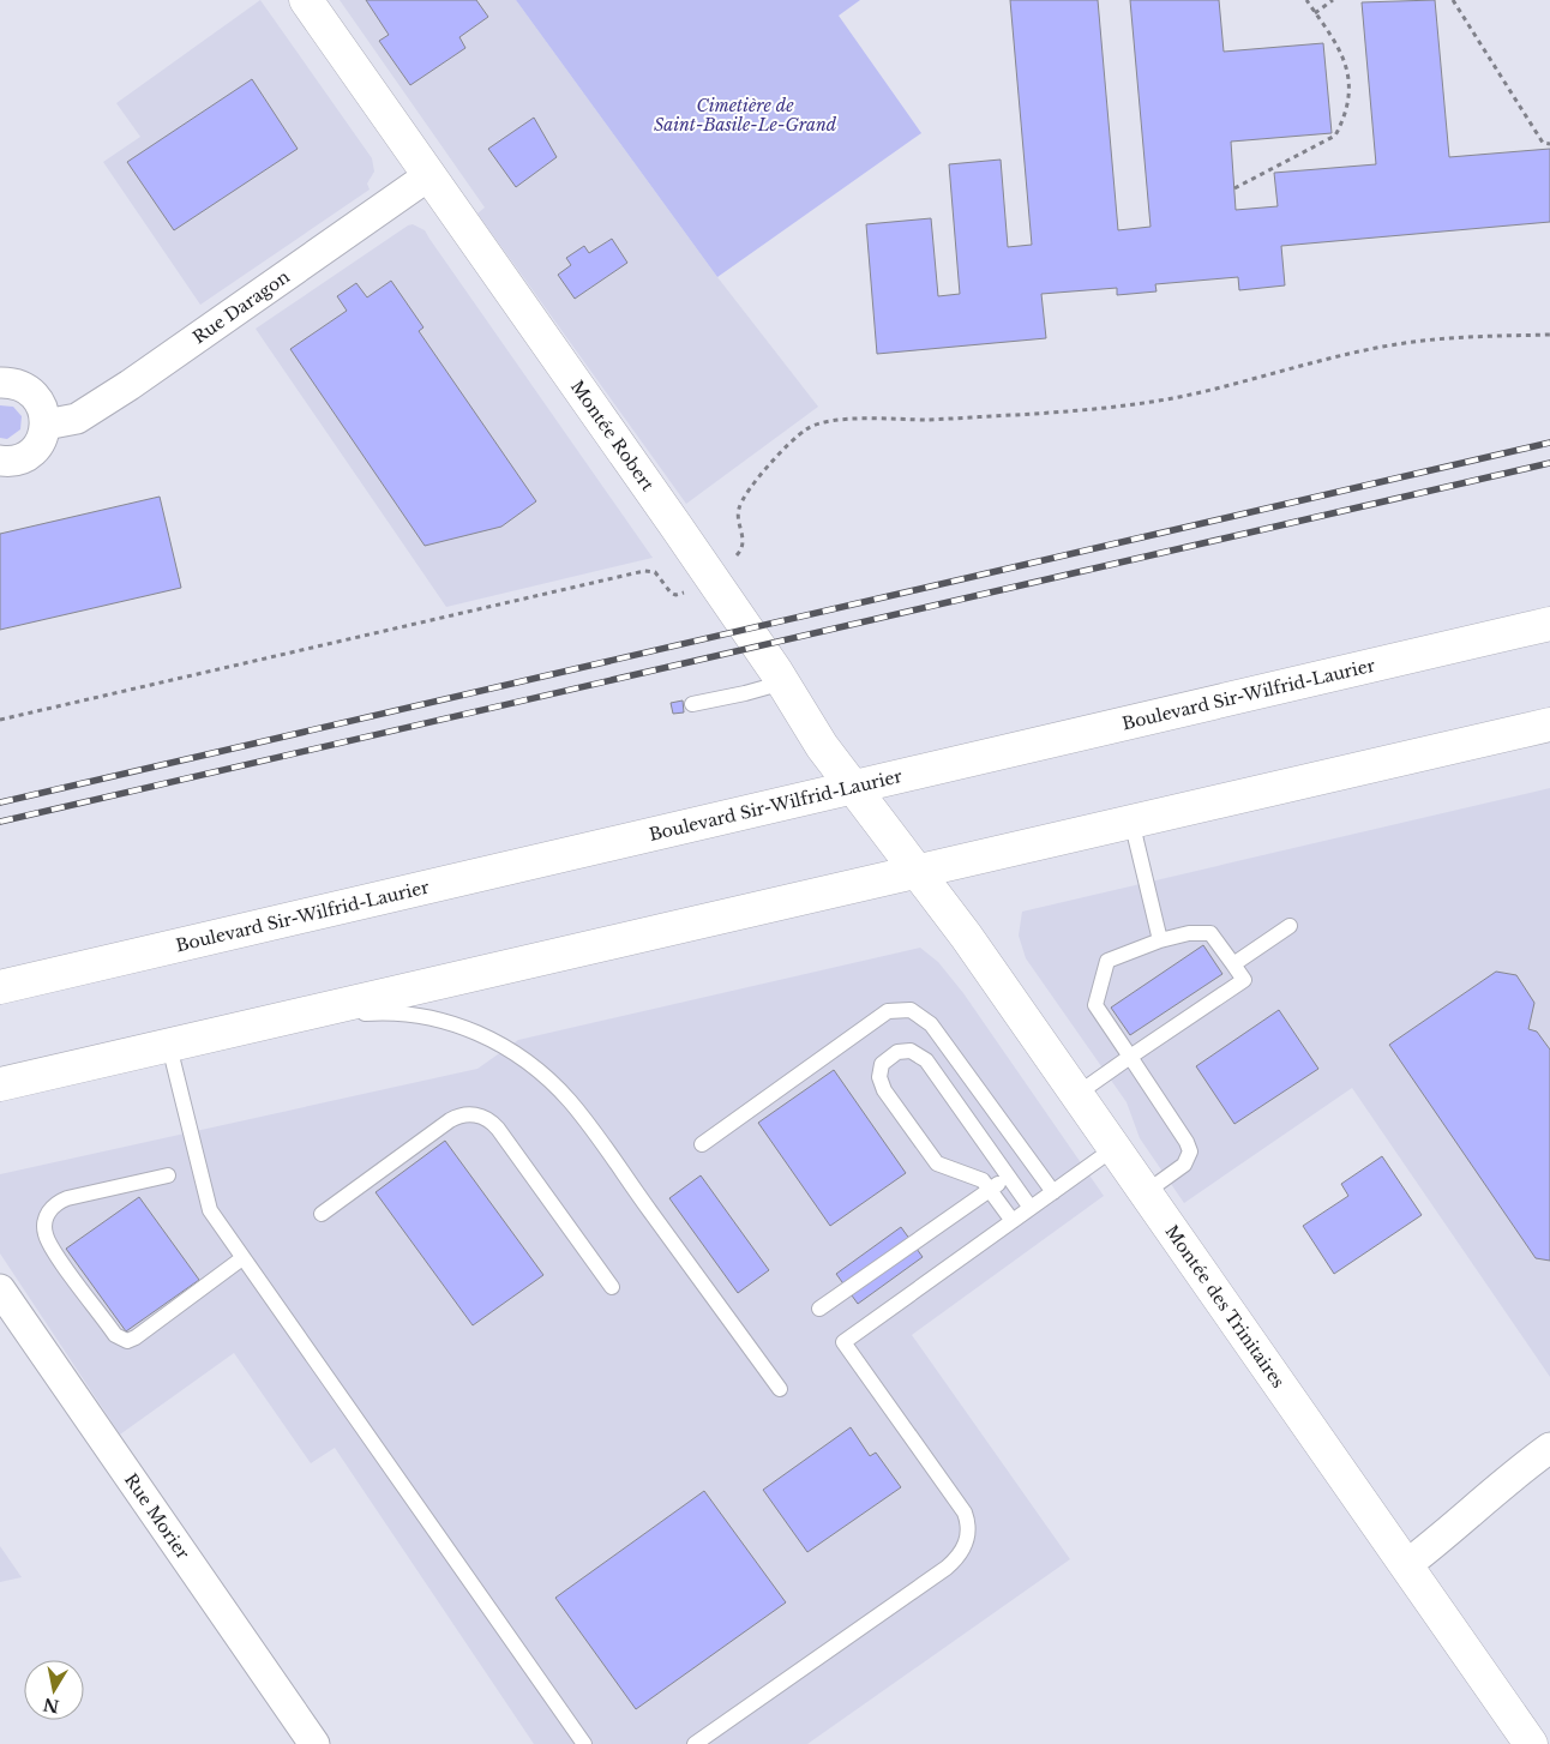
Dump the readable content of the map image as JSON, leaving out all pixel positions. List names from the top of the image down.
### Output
{
  "streets": {
    "main road": ["Montée Robert", "Boulevard Sir-Wilfrid-Laurier", "Montée des Trinitaires"],
    "street": ["Rue Daragon", "Rue Morier"]
  },
  "crossings": [
    ["Rue Daragon", "Montée Robert"],
    ["Montée Robert", "Boulevard Sir-Wilfrid-Laurier"],
    ["Montée Robert", "Montée des Trinitaires"]
  ],
  "parks": ["Cimetière de Saint-Basile-Le-Grand"],
  "north": "bottom"
}
